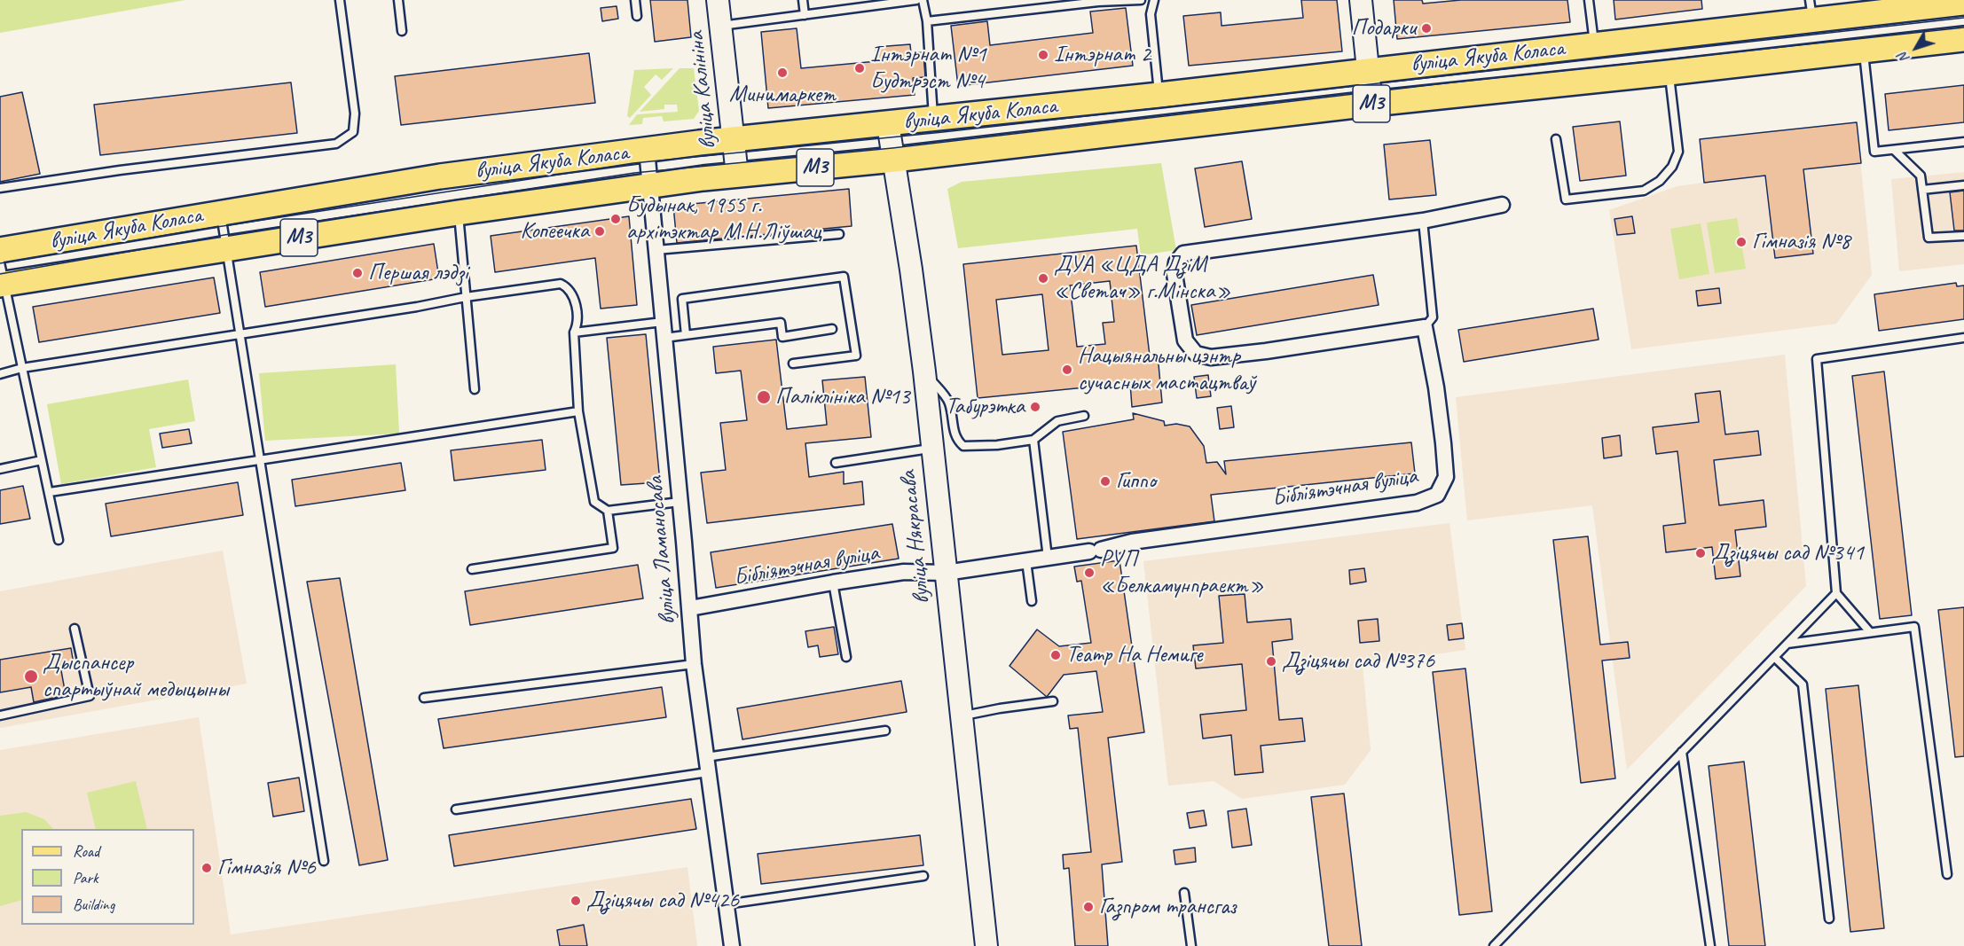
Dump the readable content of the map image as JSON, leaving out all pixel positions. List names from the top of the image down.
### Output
{
  "streets": {
    "main road": [
      "вуліца Якуба Коласа",
      "вуліца Калініна",
      "М3",
      "вуліца Някрасава"
    ],
    "street": ["Бібліятэчная вуліца", "вуліца Ламаносава"]
  },
  "crossings": [
    ["вуліца Якуба Коласа", "вуліца Калініна"],
    ["вуліца Якуба Коласа", "вуліца Някрасава"],
    ["вуліца Якуба Коласа", "вуліца Ламаносава"],
    ["Бібліятэчная вуліца", "вуліца Някрасава"],
    ["Бібліятэчная вуліца", "вуліца Ламаносава"]
  ],
  "places": [
    "Подарки",
    "Інтэрнат 2",
    "Інтэрнат №1 Будтрэст №4",
    "Минимаркет",
    "Будынак, 1955 г. архітэктар М.Н.Ліўшац",
    "Копеечка",
    "Гімназія №8",
    "Першая лэдзі",
    "ДУА «ЦДА ДзіМ «Светач» г.Мінска»",
    "Нацыянальны цэнтр сучасных мастацтваў",
    "Паліклініка №13",
    "Табурэтка",
    "Гиппо",
    "Дзіцячы сад №341",
    "РУП «Белкамунпраект»",
    "Театр На Немиге",
    "Дзіцячы сад №376",
    "Дыспансер спартыўнай медыцыны",
    "Гімназія №6",
    "Дзіцячы сад №426",
    "Газпром трансгаз"
  ],
  "legend": ["Road", "Park", "Building"],
  "north": "bottom left"
}
